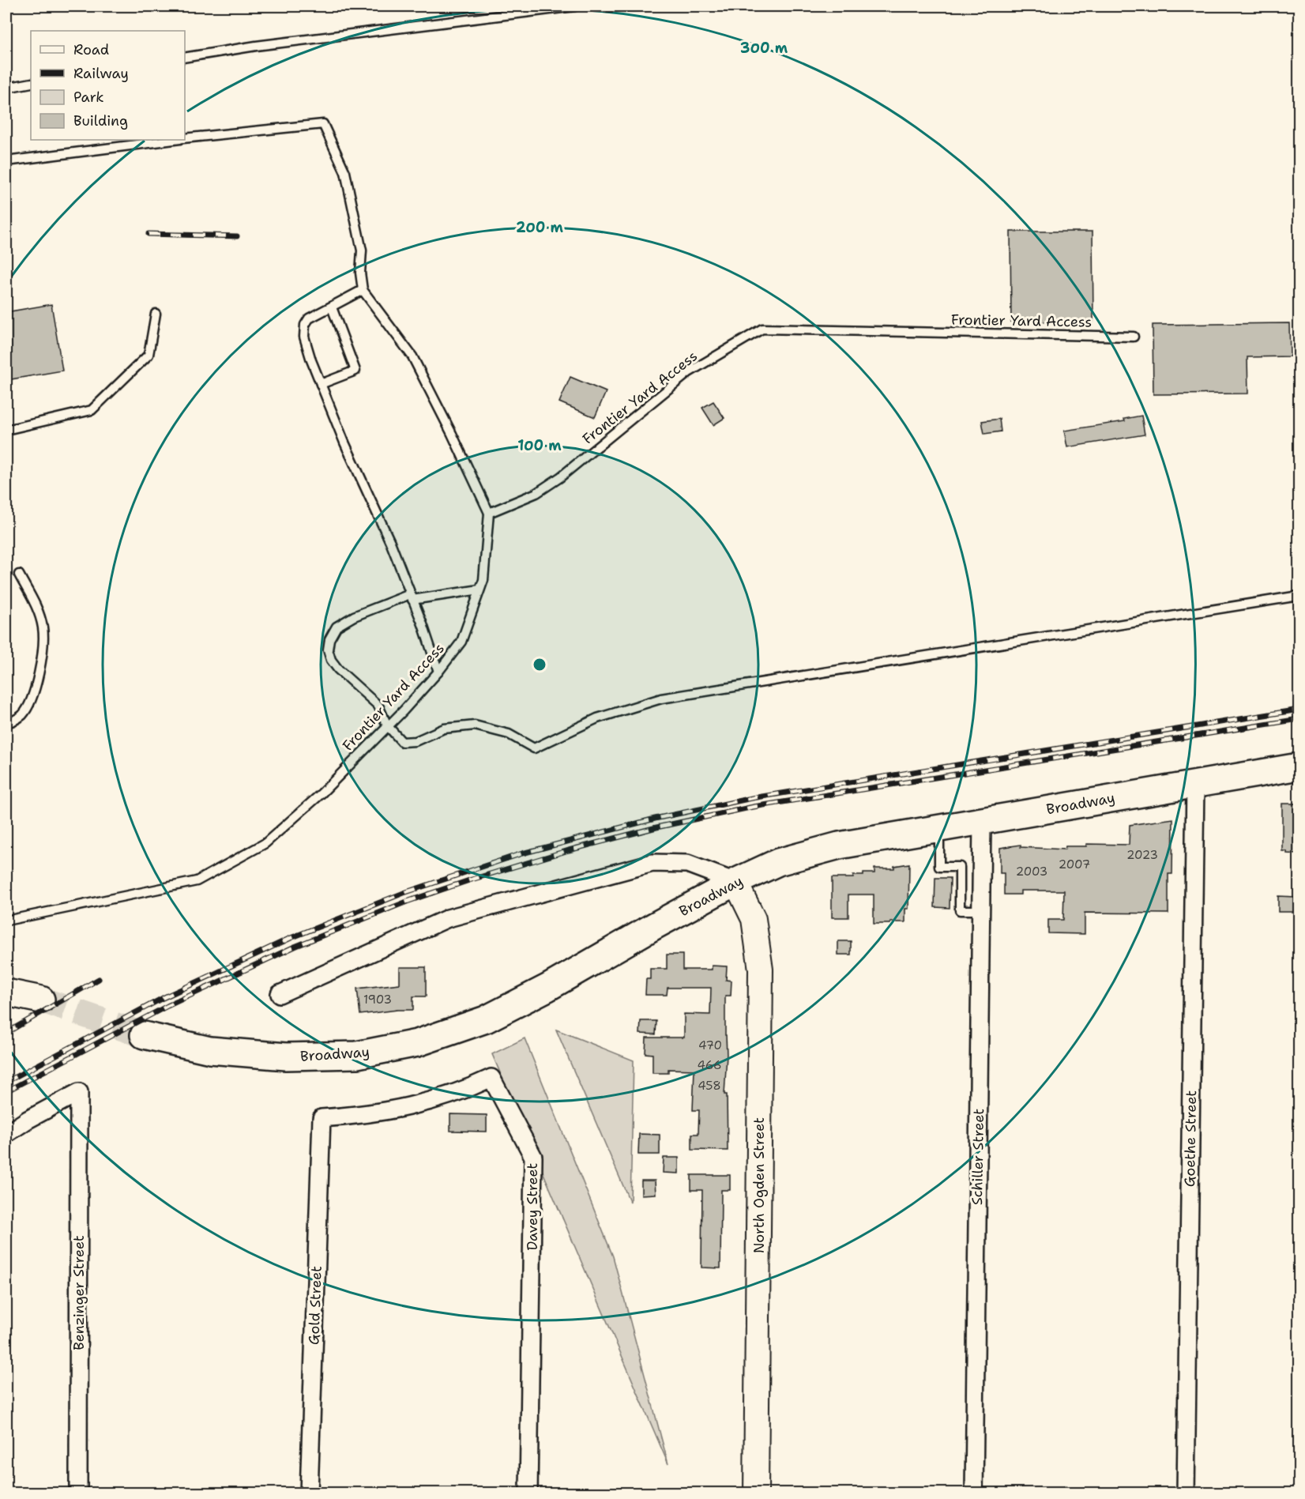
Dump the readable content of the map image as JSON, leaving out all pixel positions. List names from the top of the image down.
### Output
{
  "streets": {
    "main road": ["Broadway"],
    "street": [
      "Goethe Street",
      "Schiller Street",
      "North Ogden Street",
      "Davey Street",
      "Benzinger Street",
      "Gold Street"
    ],
    "lane": ["Frontier Yard Access"]
  },
  "crossings": [
    ["Broadway", "Goethe Street"],
    ["Broadway", "Schiller Street"],
    ["Broadway", "North Ogden Street"],
    ["Davey Street", "Gold Street"]
  ],
  "house_numbers": [
    "2023",
    "2007",
    "2003",
    "1903",
    "470",
    "466",
    "458"
  ],
  "legend": [
    "Road",
    "Railway",
    "Park",
    "Building"
  ],
  "rings": ["300 m", "200 m", "100 m"]
}
